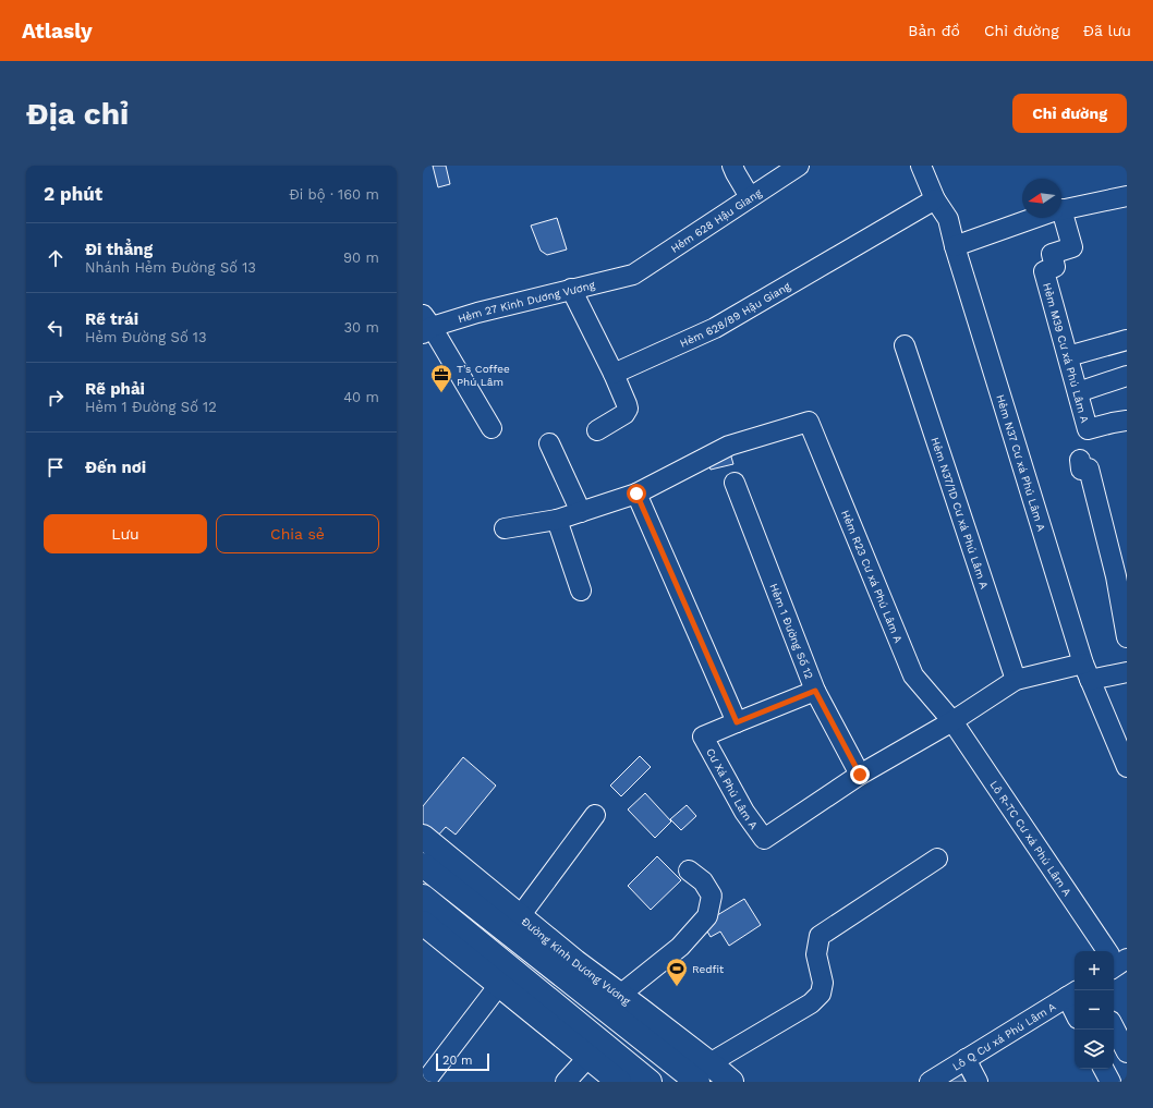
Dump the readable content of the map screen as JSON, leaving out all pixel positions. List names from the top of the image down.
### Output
{
  "streets": {
    "main road": ["Đường Kinh Dương Vương"],
    "street": [
      "Hẻm 628 Hậu Giang",
      "Hẻm 27 Kinh Dương Vương",
      "Hẻm 628/89 Hậu Giang",
      "Hẻm M39 Cư xá Phú Lâm A",
      "Hẻm N37 Cư xá Phú Lâm A",
      "Hẻm N37/1D Cư xá Phú Lâm A",
      "Hẻm R23 Cư xá Phú Lâm A",
      "Hẻm 1 Đường Số 12",
      "Cư Xá Phú Lâm A",
      "Lô R-TC Cư xá Phú Lâm A",
      "Lô Q Cư xá Phú Lâm A"
    ]
  },
  "crossings": [
    ["Hẻm 628 Hậu Giang", "Hẻm 27 Kinh Dương Vương"],
    ["Hẻm 628/89 Hậu Giang", "Hẻm N37 Cư xá Phú Lâm A"],
    ["Hẻm R23 Cư xá Phú Lâm A", "Lô R-TC Cư xá Phú Lâm A"],
    ["Hẻm 1 Đường Số 12", "Cư Xá Phú Lâm A"]
  ],
  "places": {
    "office": ["T’s Coffee Phú Lâm"],
    "sports": ["Redfit"]
  },
  "scale_bar": "20 m",
  "north": "left",
  "page": {
    "header": "Atlasly",
    "nav": ["Bản đồ", "Chỉ đường", "Đã lưu"],
    "buttons": [
      "Chỉ đường",
      ["Lưu", "Chia sẻ"]
    ],
    "title": "Địa chỉ",
    "heading": ["2 phút", "Đi bộ · 160 m"],
    "list": [
      ["Đi thẳng", "Nhánh Hẻm Đường Số 13", "90 m"],
      ["Rẽ trái", "Hẻm Đường Số 13", "30 m"],
      ["Rẽ phải", "Hẻm 1 Đường Số 12", "40 m"],
      "Đến nơi"
    ],
    "map_buttons": ["+", "−"],
    "scale": "20 m"
  }
}
